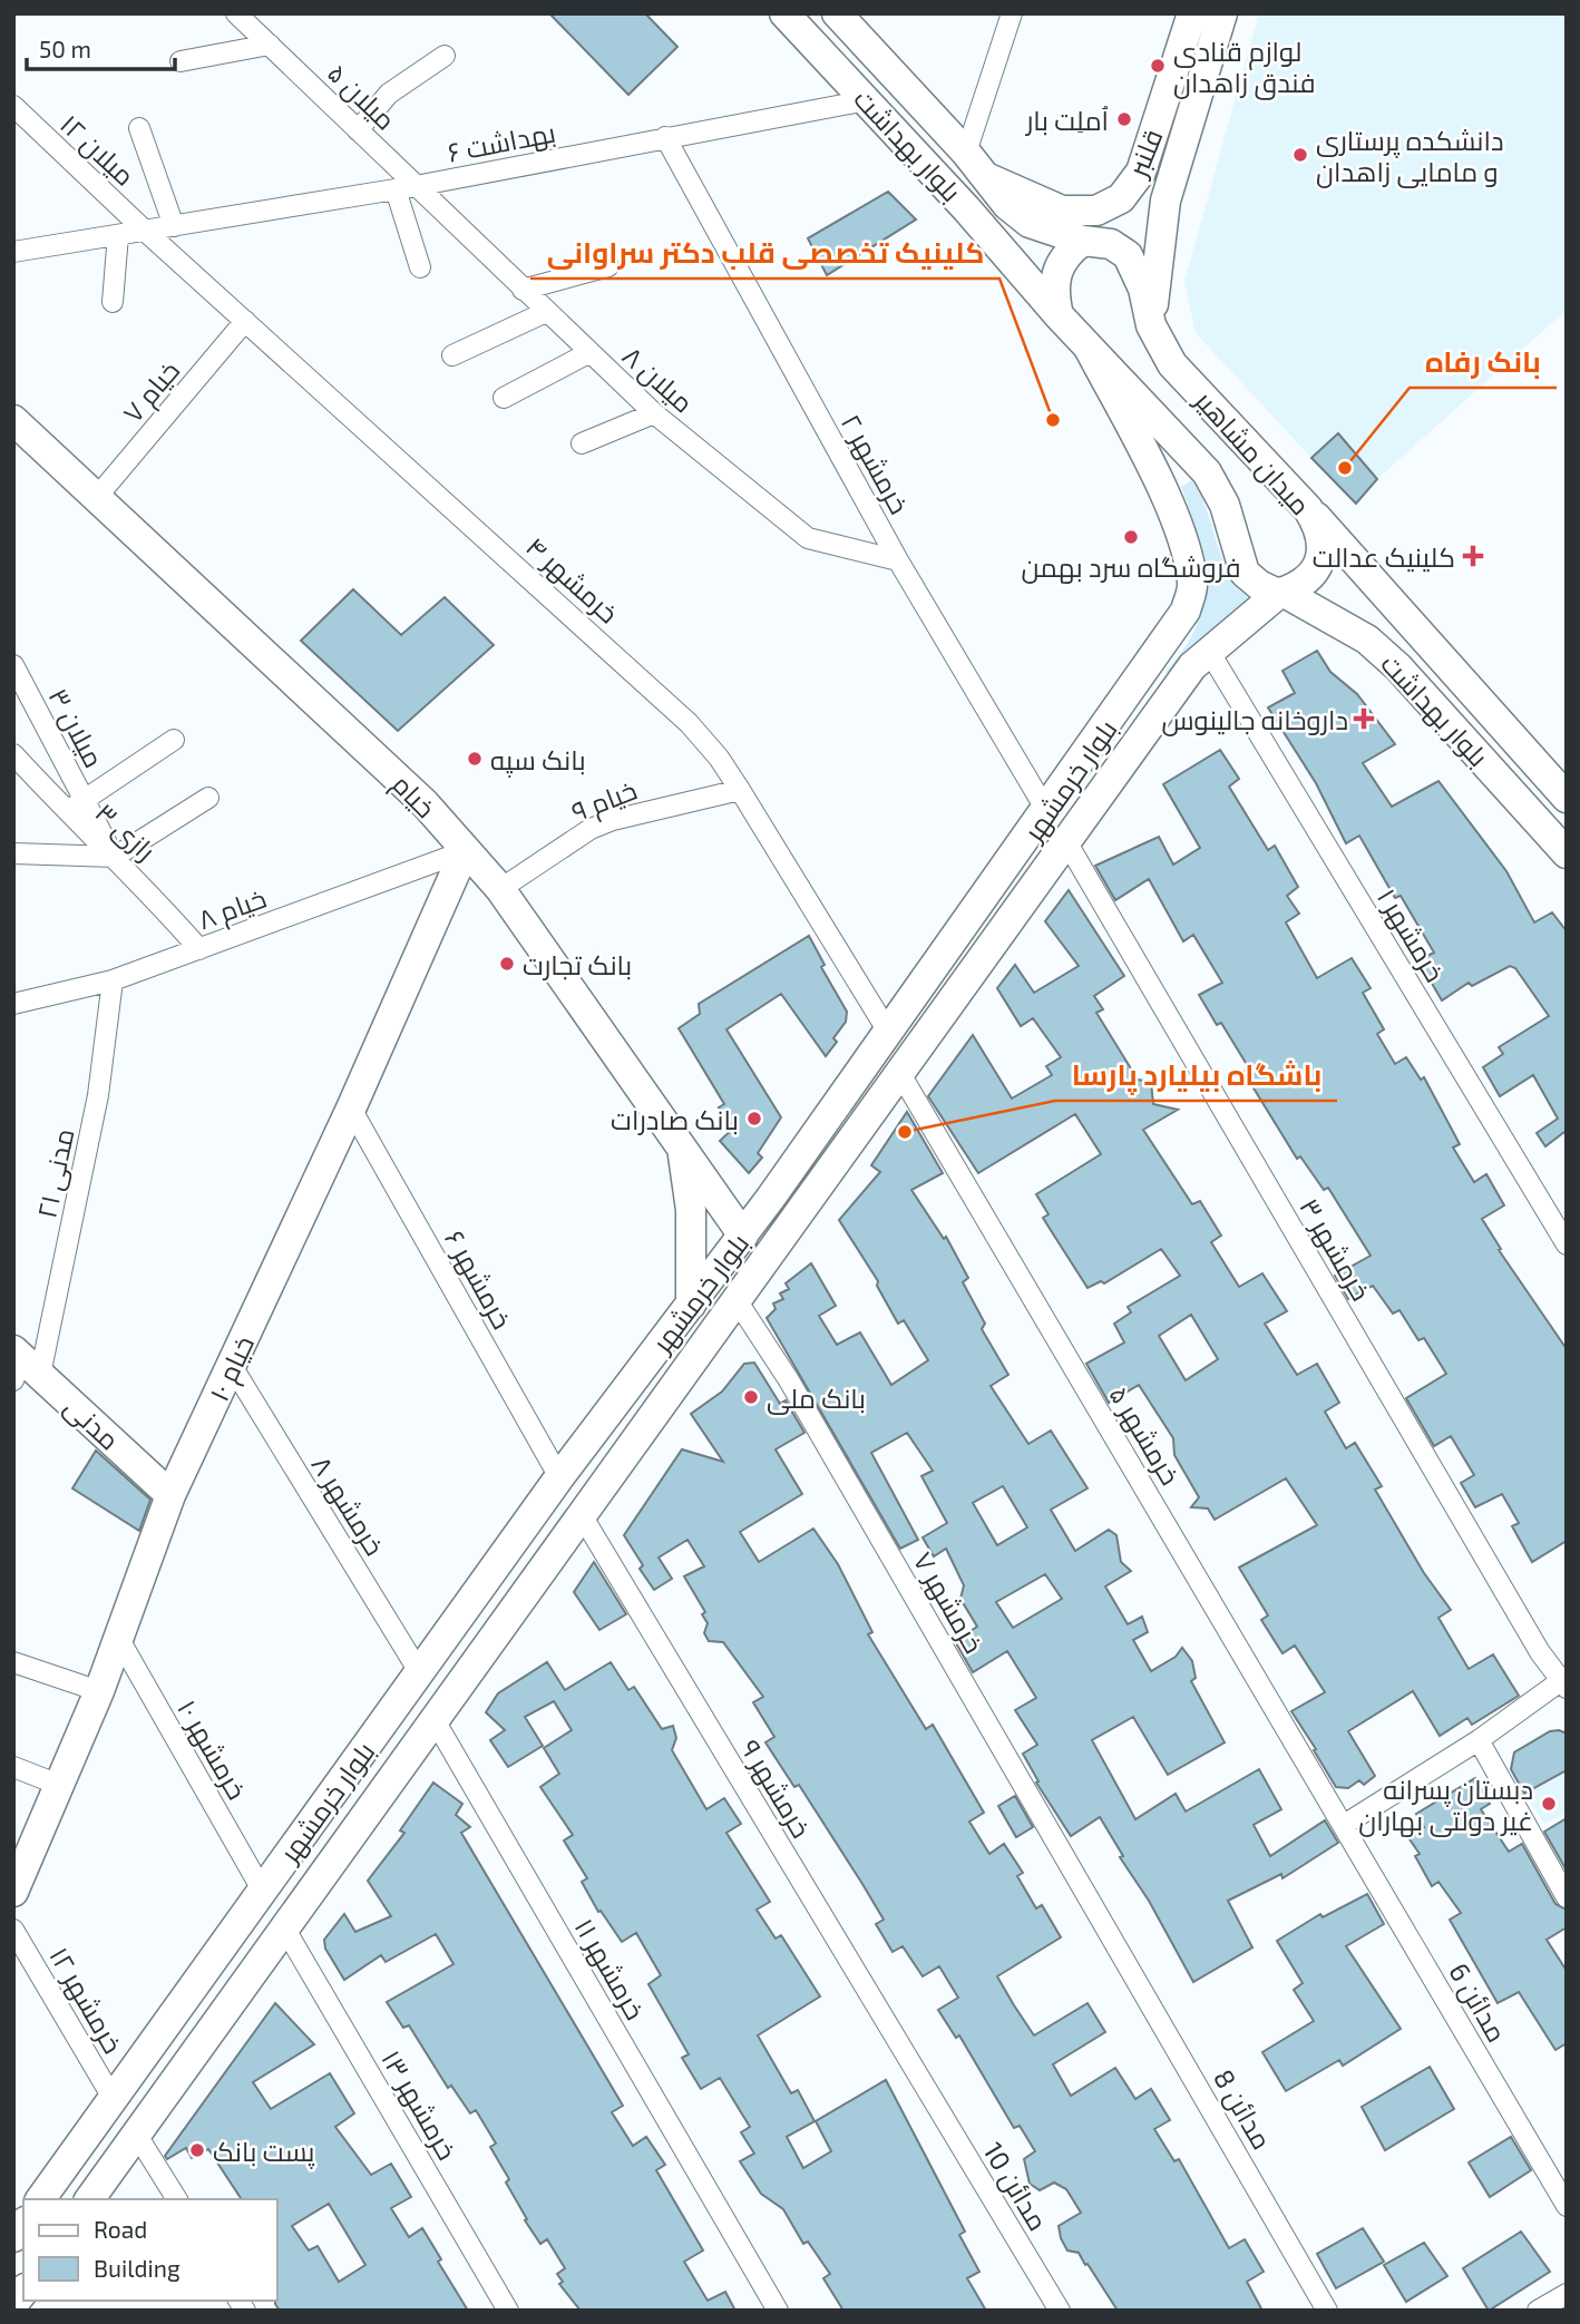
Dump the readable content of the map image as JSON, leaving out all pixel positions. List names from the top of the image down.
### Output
{
  "streets": {
    "main road": [
      "بلوار بهداشت",
      "قلنبر",
      "میدان مشاهیر",
      "بلوار خرمشهر",
      "خیام",
      "خیام ۱۰",
      "مدنی"
    ],
    "street": [
      "میلان ۵",
      "بهداشت ۶",
      "میلان ۱۲",
      "میلان ۸",
      "خیام ۷",
      "خرمشهر ۲",
      "خرمشهر ۴",
      "میلان ۳",
      "خیام ۹",
      "رازی ۳",
      "خیام ۸",
      "خرمشهر ۱",
      "مدنی ۲۱",
      "خرمشهر ۳",
      "خرمشهر ۶",
      "خرمشهر ۵",
      "خرمشهر ۸",
      "خرمشهر ۷",
      "خرمشهر ۱۰",
      "خرمشهر ۹",
      "خرمشهر ۱۱",
      "خرمشهر ۱۲",
      "مدائن 6",
      "خرمشهر ۱۳",
      "مدائن 8",
      "مدائن 10"
    ]
  },
  "crossings": [
    ["میلان ۵", "بهداشت ۶"],
    ["میلان ۵", "میلان ۸"],
    ["بهداشت ۶", "بلوار بهداشت"],
    ["بهداشت ۶", "میلان ۱۲"],
    ["بهداشت ۶", "میلان ۸"],
    ["بهداشت ۶", "خرمشهر ۲"],
    ["بهداشت ۶", "خرمشهر ۴"],
    ["بلوار بهداشت", "قلنبر"],
    ["بلوار بهداشت", "میدان مشاهیر"],
    ["بلوار بهداشت", "بلوار خرمشهر"],
    ["میلان ۱۲", "خرمشهر ۴"],
    ["قلنبر", "میدان مشاهیر"],
    ["میلان ۸", "خرمشهر ۲"],
    ["خیام ۷", "خرمشهر ۴"],
    ["خیام ۷", "خیام"],
    ["میدان مشاهیر", "بلوار خرمشهر"],
    ["خرمشهر ۲", "بلوار خرمشهر"],
    ["خرمشهر ۴", "بلوار خرمشهر"],
    ["خرمشهر ۴", "خیام ۹"],
    ["میلان ۳", "رازی ۳"],
    ["بلوار خرمشهر", "خیام"],
    ["بلوار خرمشهر", "خرمشهر ۱"],
    ["بلوار خرمشهر", "خرمشهر ۳"],
    ["بلوار خرمشهر", "خرمشهر ۶"],
    ["بلوار خرمشهر", "خرمشهر ۵"],
    ["بلوار خرمشهر", "خرمشهر ۸"],
    ["بلوار خرمشهر", "خرمشهر ۷"],
    ["بلوار خرمشهر", "خرمشهر ۱۰"],
    ["بلوار خرمشهر", "خرمشهر ۹"],
    ["بلوار خرمشهر", "خرمشهر ۱۱"],
    ["بلوار خرمشهر", "خرمشهر ۱۲"],
    ["بلوار خرمشهر", "خرمشهر ۱۳"],
    ["خیام", "خیام ۹"],
    ["خیام", "خیام ۸"],
    ["خیام", "خیام ۱۰"],
    ["رازی ۳", "خیام ۸"],
    ["خیام ۸", "مدنی ۲۱"],
    ["خیام ۸", "خیام ۱۰"],
    ["مدنی ۲۱", "مدنی"],
    ["خرمشهر ۶", "خیام ۱۰"],
    ["خیام ۱۰", "مدنی"],
    ["خیام ۱۰", "خرمشهر ۸"],
    ["خیام ۱۰", "خرمشهر ۱۰"],
    ["خرمشهر ۵", "مدائن 6"],
    ["خرمشهر ۷", "مدائن 8"],
    ["خرمشهر ۹", "مدائن 10"]
  ],
  "places": {
    "other": [
      "لوازم قنادی فندق زاهدان",
      "اُملِت بار",
      "دانشکده پرستاری و مامایی زاهدان",
      "کلینیک تخصصی قلب دکتر سراوانی",
      "بانک رفاه",
      "فروشگاه سرد بهمن",
      "بانک سپه",
      "بانک تجارت",
      "بانک صادرات",
      "باشگاه بیلیارد پارسا",
      "بانک ملی",
      "دبستان پسرانه غیر دولتی بهاران",
      "پست بانک"
    ],
    "health": ["کلینیک عدالت", "داروخانه جالینوس"]
  },
  "legend": ["Road", "Building"],
  "scale_bar": "50 m"
}
